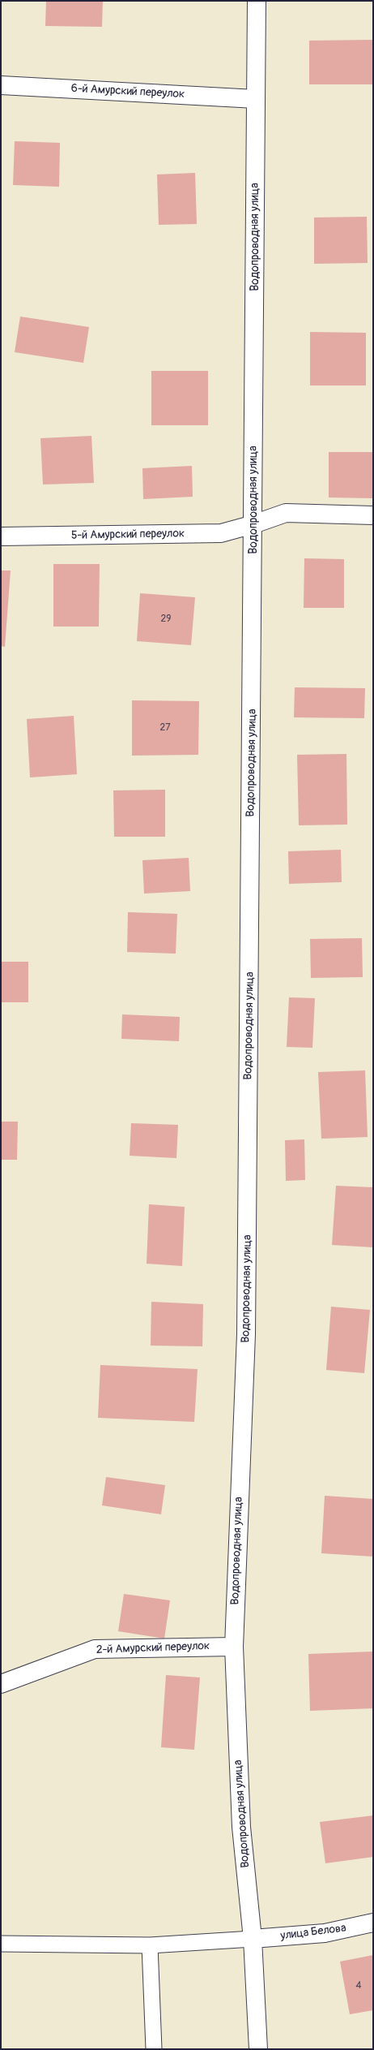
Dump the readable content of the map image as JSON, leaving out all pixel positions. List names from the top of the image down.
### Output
{
  "streets": {
    "street": [
      "6-й Амурский переулок",
      "Водопроводная улица",
      "5-й Амурский переулок",
      "2-й Амурский переулок",
      "улица Белова"
    ]
  },
  "crossings": [
    ["6-й Амурский переулок", "Водопроводная улица"],
    ["Водопроводная улица", "5-й Амурский переулок"],
    ["Водопроводная улица", "2-й Амурский переулок"],
    ["Водопроводная улица", "улица Белова"]
  ],
  "house_numbers": ["29", "27", "4"]
}
